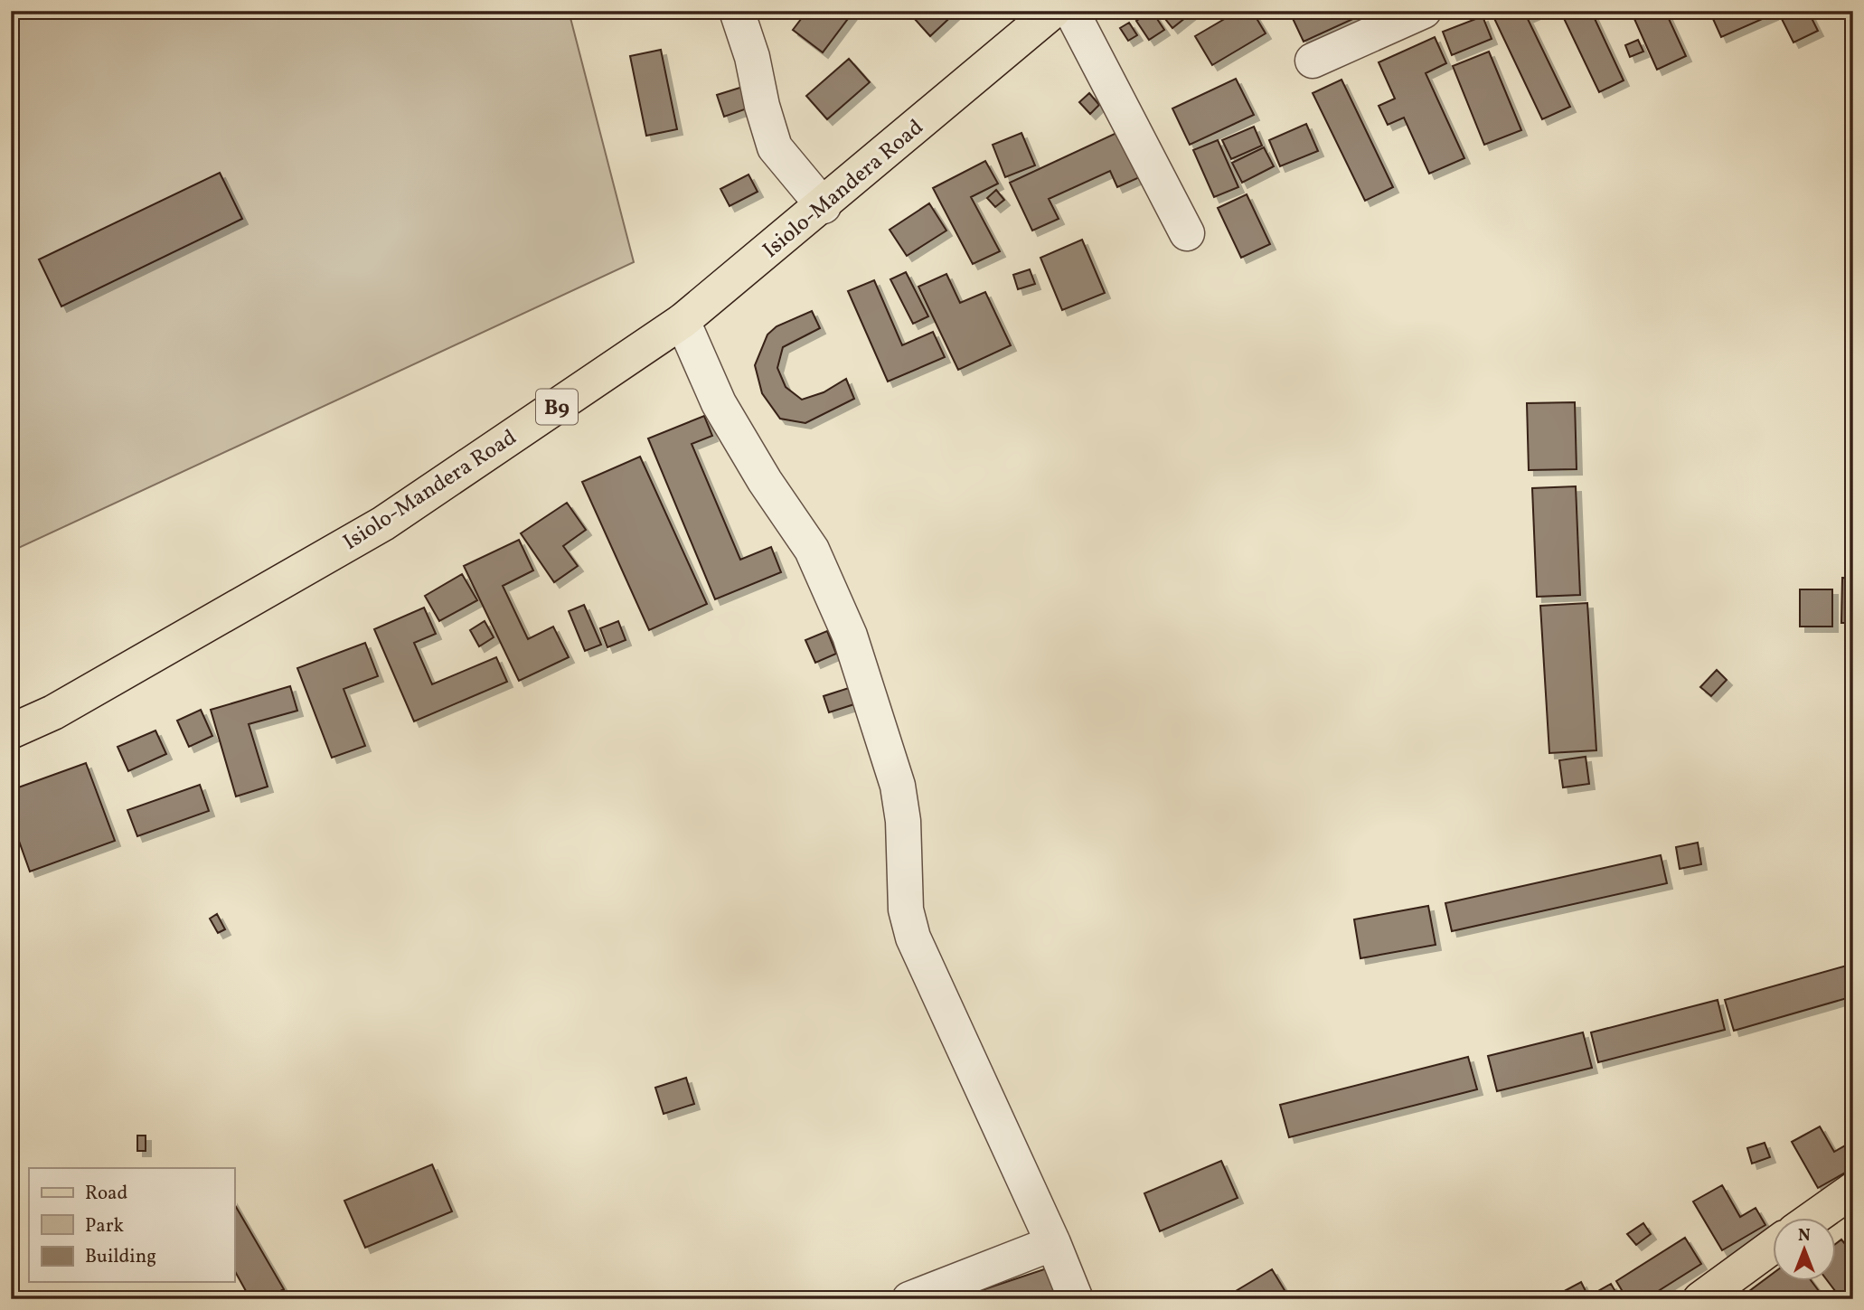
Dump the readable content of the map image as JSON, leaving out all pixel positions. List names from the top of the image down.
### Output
{
  "streets": {
    "main road": ["Isiolo-Mandera Road", "B9"]
  },
  "legend": ["Road", "Park", "Building"],
  "north": "top"
}
